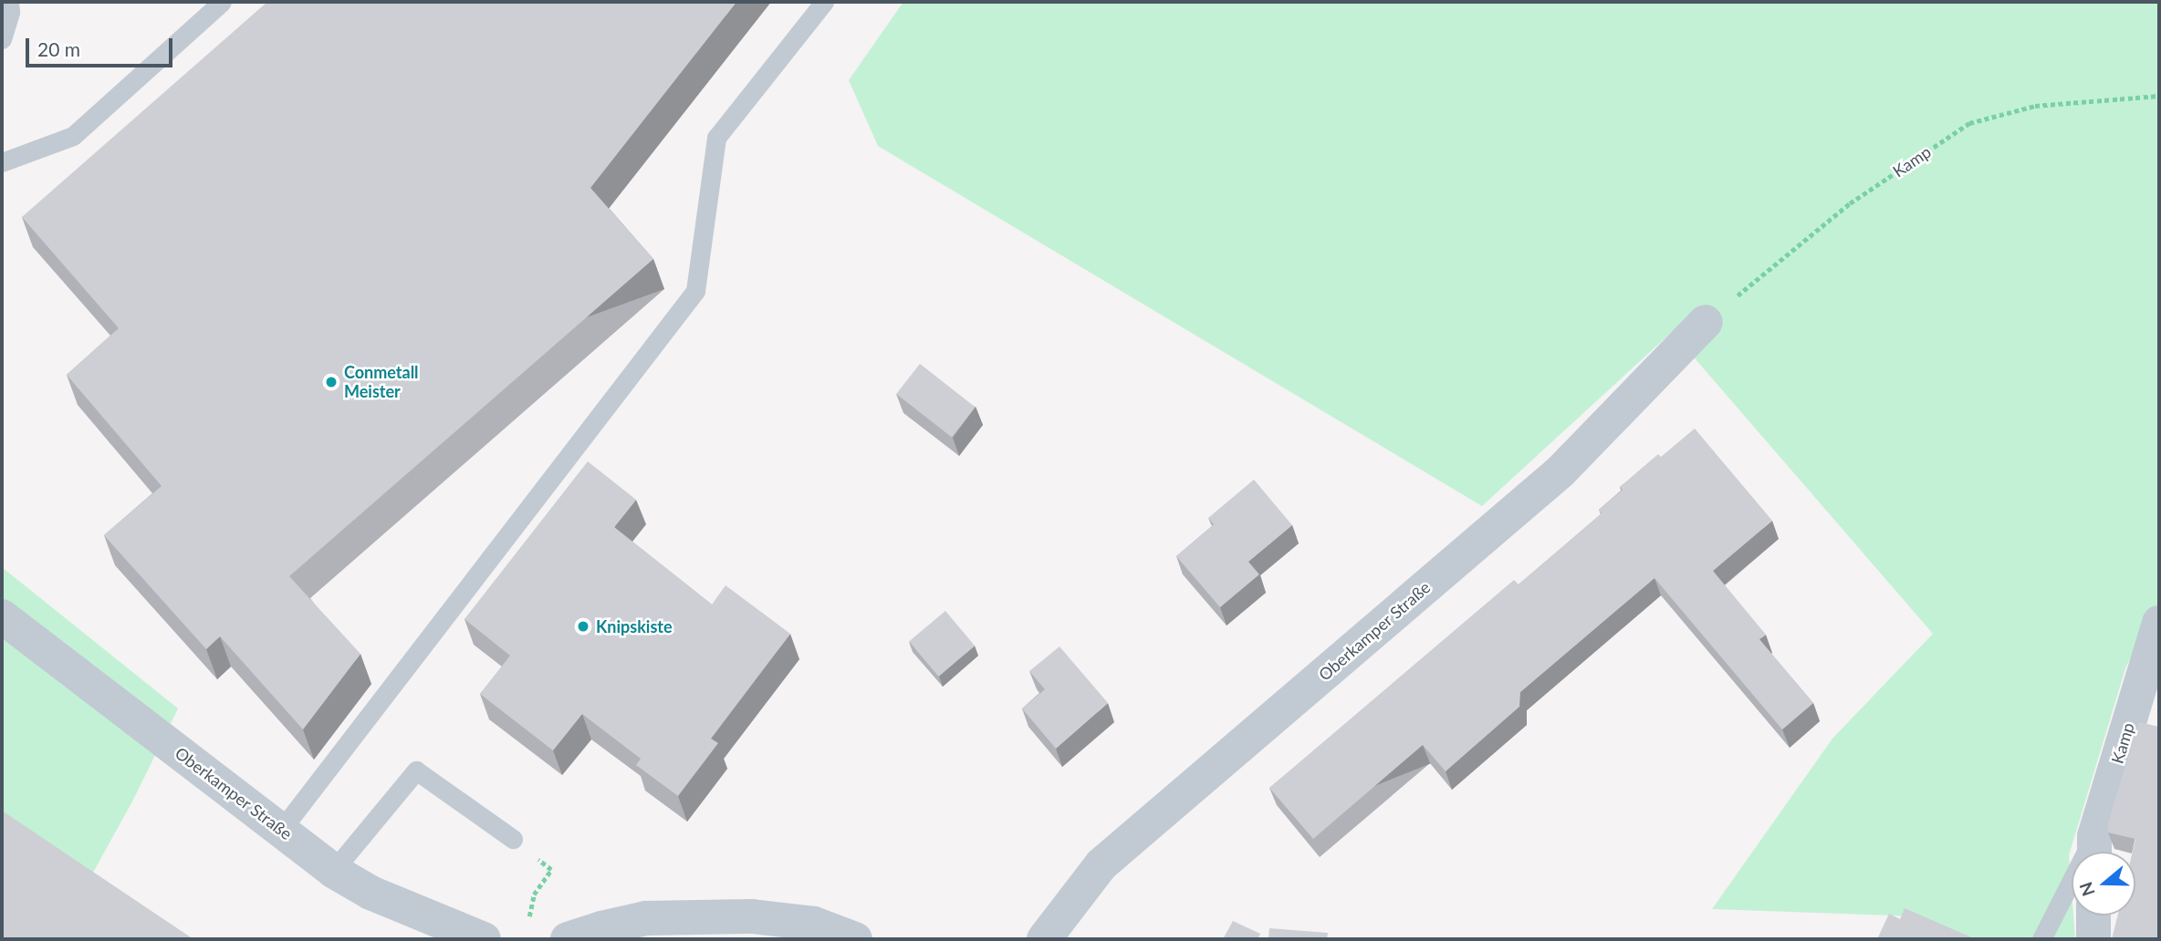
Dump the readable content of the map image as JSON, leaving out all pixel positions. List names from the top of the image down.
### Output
{
  "streets": {
    "street": ["Kamp", "Oberkamper Straße"]
  },
  "crossings": [
    ["Kamp", "Oberkamper Straße"]
  ],
  "places": ["Conmetall Meister", "Knipskiste"],
  "scale_bar": "20 m",
  "north": "left"
}
